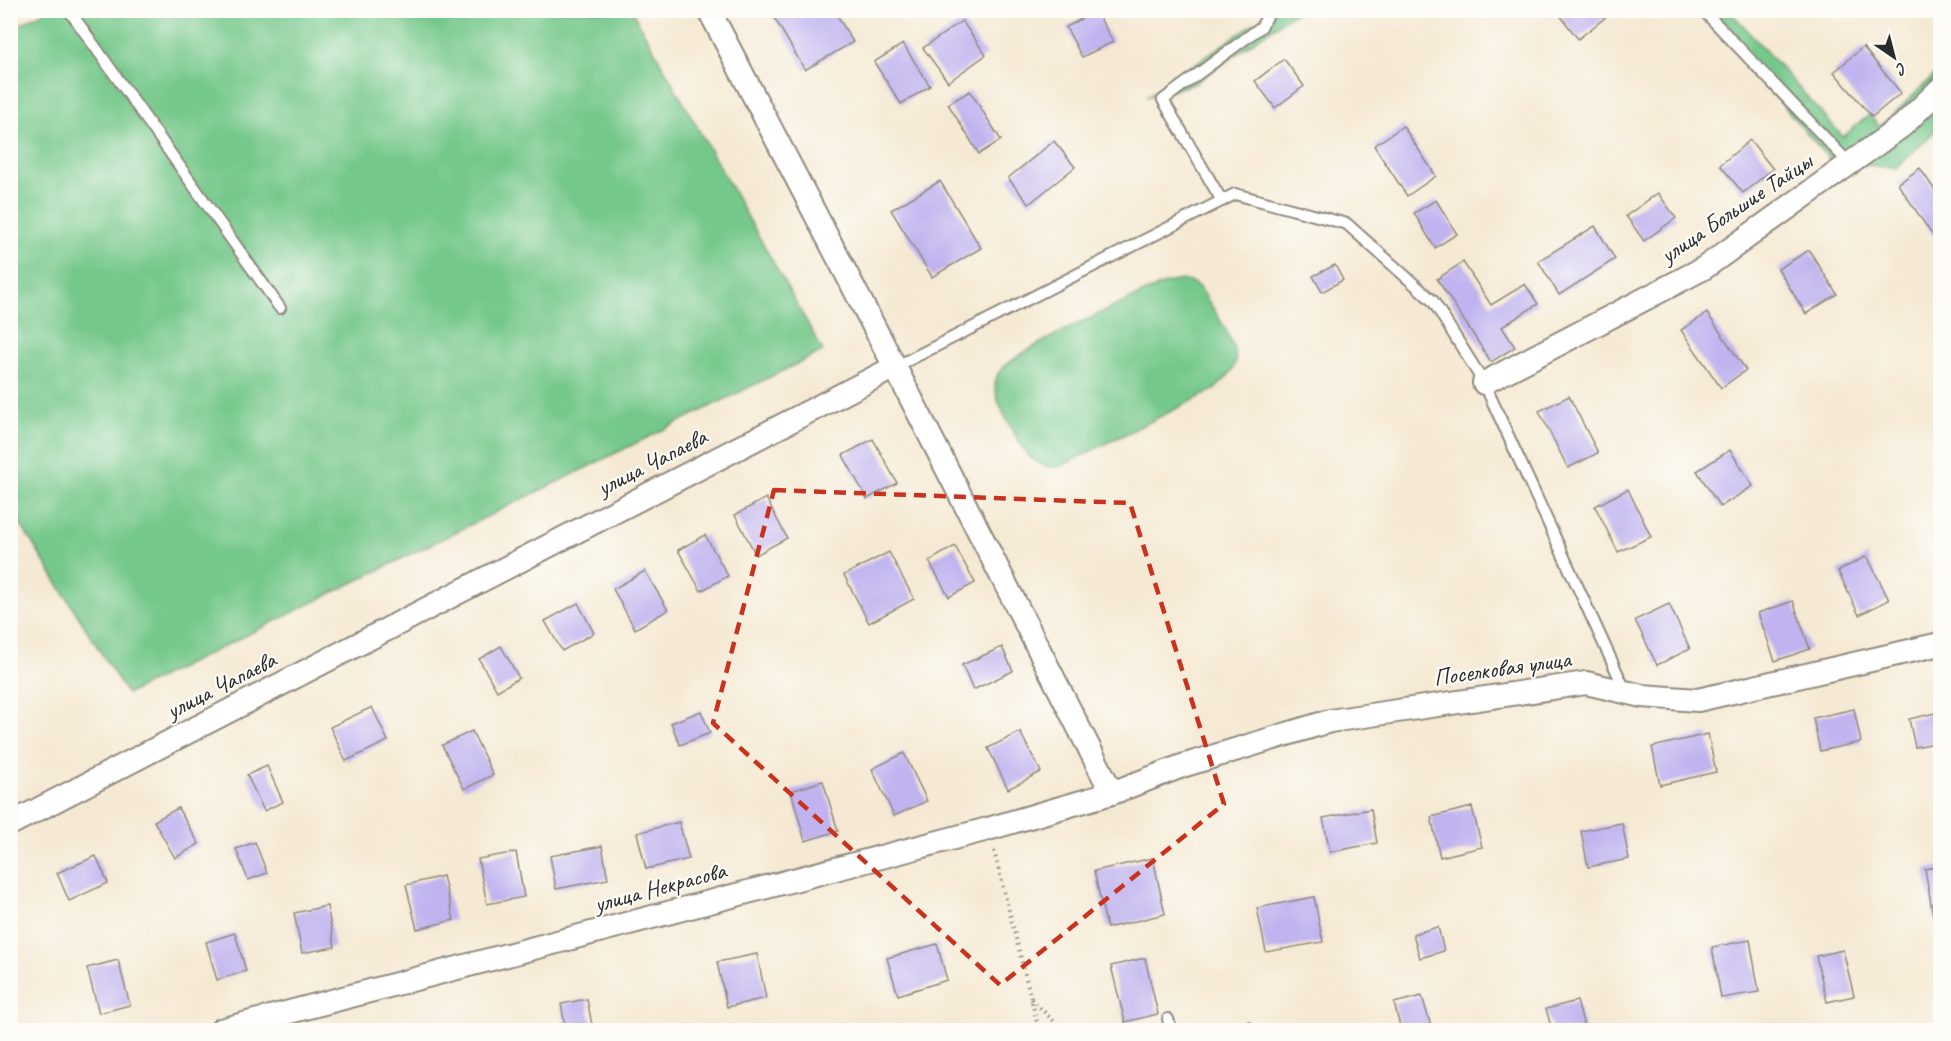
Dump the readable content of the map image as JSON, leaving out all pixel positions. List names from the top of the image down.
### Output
{
  "streets": {
    "street": [
      "улица Большие Тайцы",
      "улица Чапаева",
      "Поселковая улица",
      "улица Некрасова"
    ]
  },
  "crossings": [
    ["Поселковая улица", "улица Некрасова"]
  ],
  "north": "bottom right"
}
